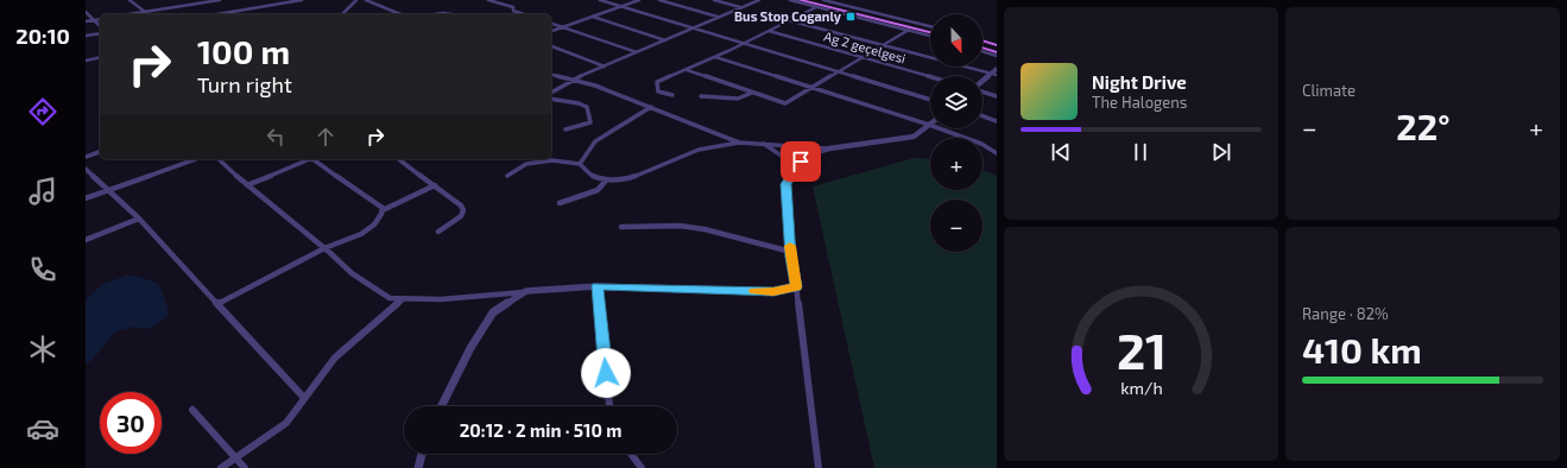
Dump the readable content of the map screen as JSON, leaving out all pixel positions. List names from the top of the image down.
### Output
{
  "streets": {
    "street": ["Ag 2 geçelgesi"]
  },
  "places": {
    "transit": ["Bus Stop Coganly"]
  },
  "north": "bottom",
  "page": {
    "tabs": "20:10",
    "tile": [
      "Climate",
      ["Range · 82%", "410 km"]
    ],
    "map_buttons": ["+", "−"],
    "turn": ["100 m", "Turn right"],
    "song": ["Night Drive", "The Halogens"],
    "heat": ["−", "22°", "+"],
    "limit": "30",
    "trip": "20:12 · 2 min · 510 m",
    "gauge": ["21", "km/h"]
  }
}
